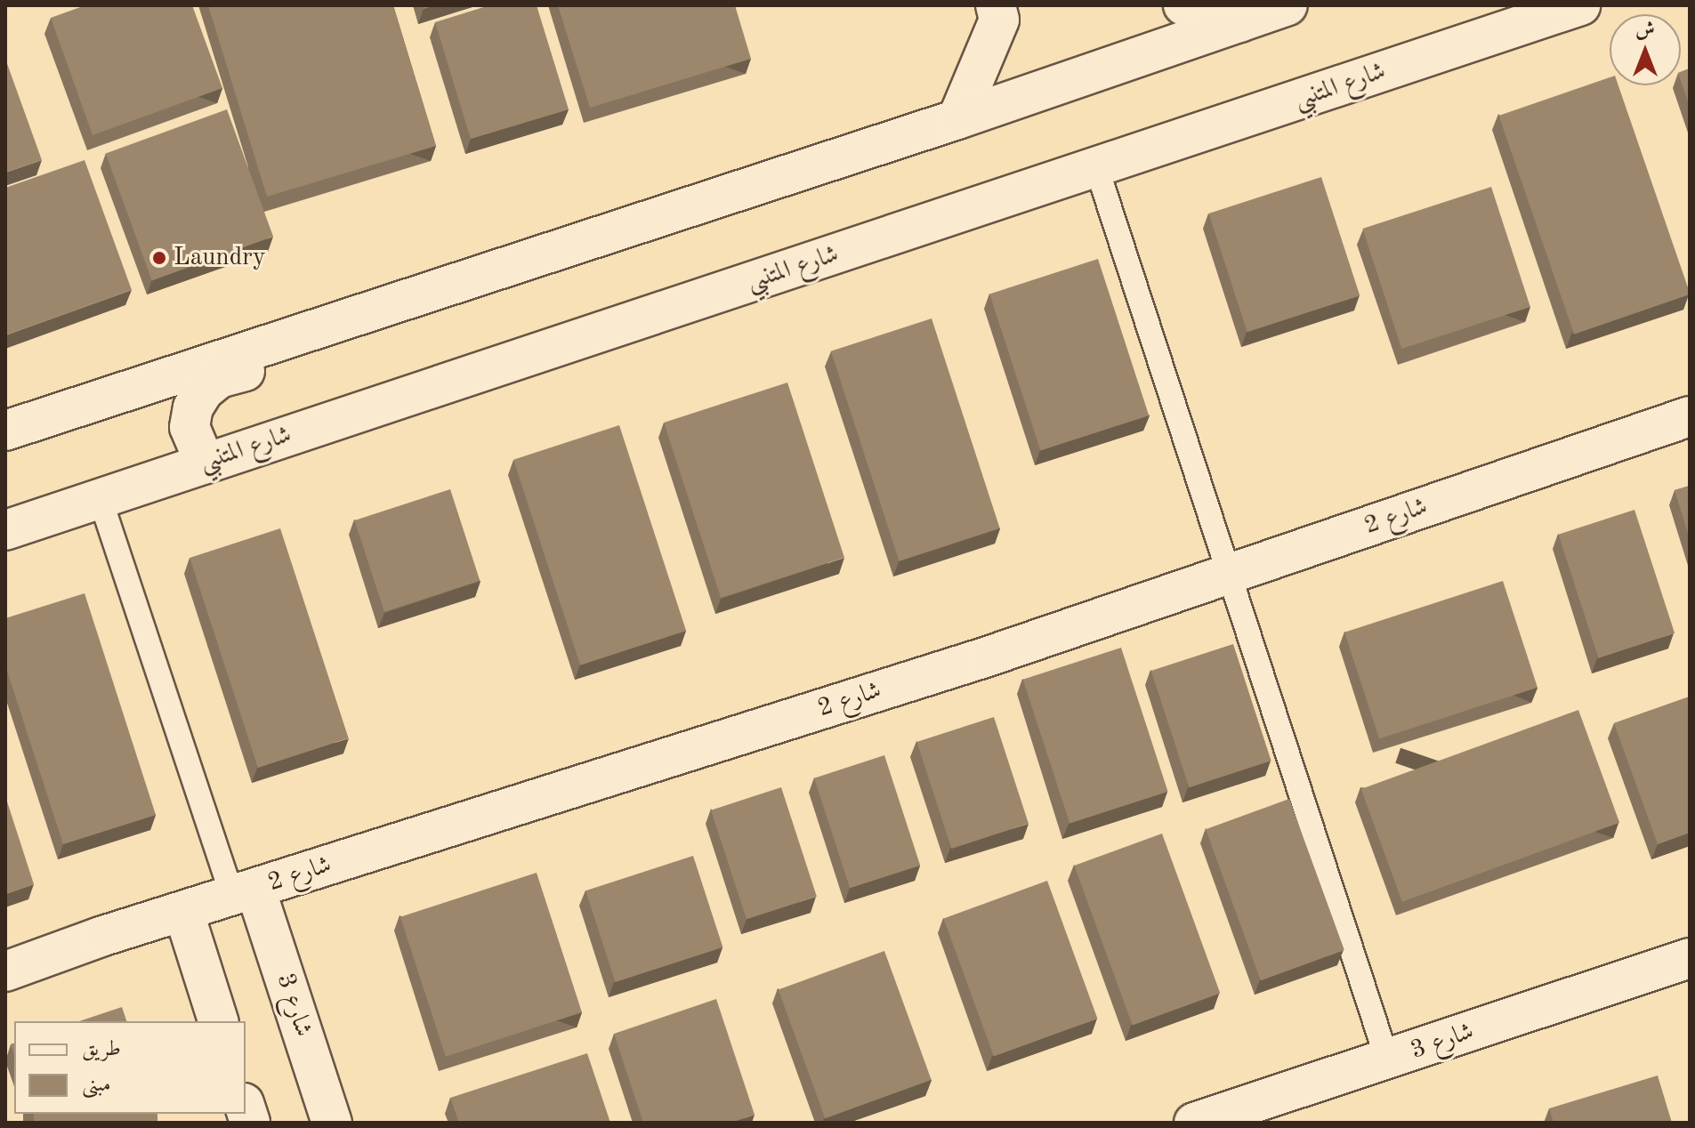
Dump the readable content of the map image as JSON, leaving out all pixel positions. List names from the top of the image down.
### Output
{
  "streets": {
    "street": ["شارع المتنبي", "شارع 2", "شارع 3"]
  },
  "crossings": [
    ["شارع 2", "شارع 3"]
  ],
  "places": ["Laundry"],
  "legend": ["طريق", "مبنى"],
  "north": "top"
}
